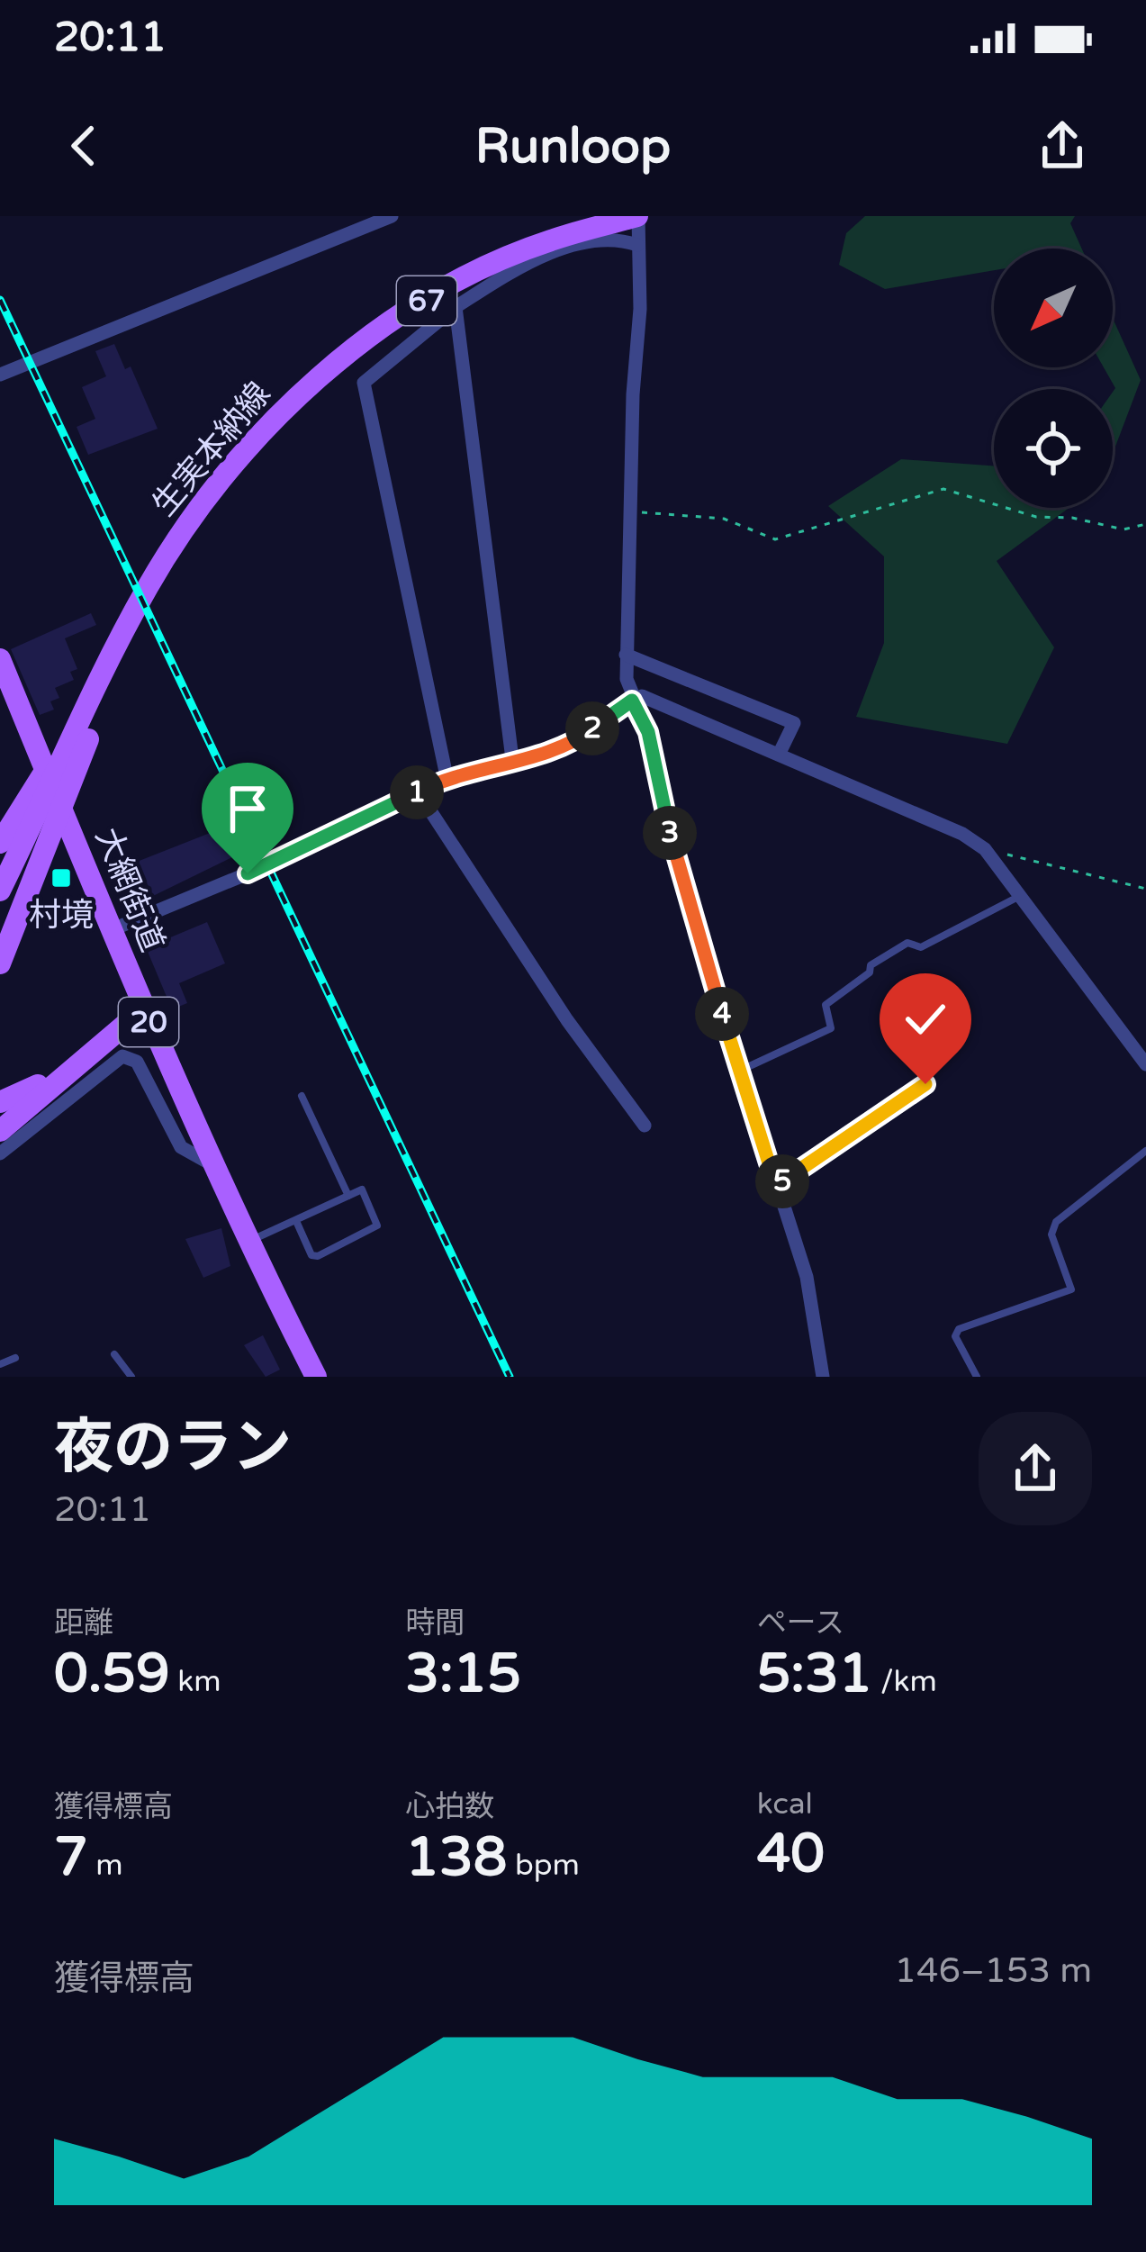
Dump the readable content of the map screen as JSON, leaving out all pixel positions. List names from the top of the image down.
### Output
{
  "streets": {
    "main road": [
      "67",
      "生実本納線",
      "大網街道",
      "20"
    ]
  },
  "places": {
    "transit": ["村境"]
  },
  "north": "bottom left",
  "page": {
    "status": "20:11",
    "header": "Runloop",
    "pins": [
      "2",
      "1",
      "3",
      "4",
      "5"
    ],
    "heading": ["夜のラン", "20:11"],
    "stats": [
      ["距離", "0.59 km"],
      ["時間", "3:15"],
      ["ペース", "5:31 /km"],
      ["獲得標高", "7 m"],
      ["心拍数", "138 bpm"],
      ["kcal", "40"]
    ],
    "chart": ["獲得標高", "146–153 m"]
  }
}
